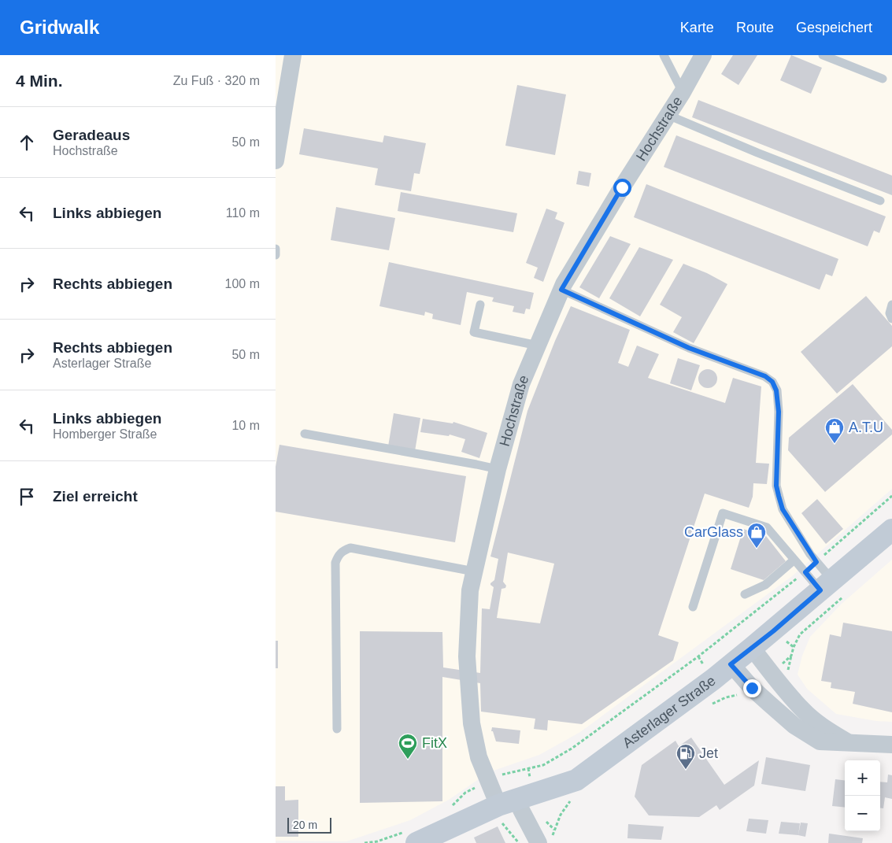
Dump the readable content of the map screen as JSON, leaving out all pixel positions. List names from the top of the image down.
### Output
{
  "streets": {
    "main road": ["Asterlager Straße"],
    "street": ["Hochstraße"]
  },
  "crossings": [
    ["Hochstraße", "Asterlager Straße"]
  ],
  "places": {
    "shop": ["A.T.U", "CarGlass"],
    "sports": ["FitX"],
    "fuel station": ["Jet"]
  },
  "scale_bar": "20 m",
  "page": {
    "header": "Gridwalk",
    "nav": ["Karte", "Route", "Gespeichert"],
    "heading": ["4 Min.", "Zu Fuß · 320 m"],
    "list": [
      ["Geradeaus", "Hochstraße", "50 m"],
      ["Links abbiegen", "110 m"],
      ["Rechts abbiegen", "100 m"],
      ["Rechts abbiegen", "Asterlager Straße", "50 m"],
      ["Links abbiegen", "Homberger Straße", "10 m"],
      "Ziel erreicht"
    ],
    "map_buttons": ["+", "−"],
    "scale": "20 m"
  }
}
